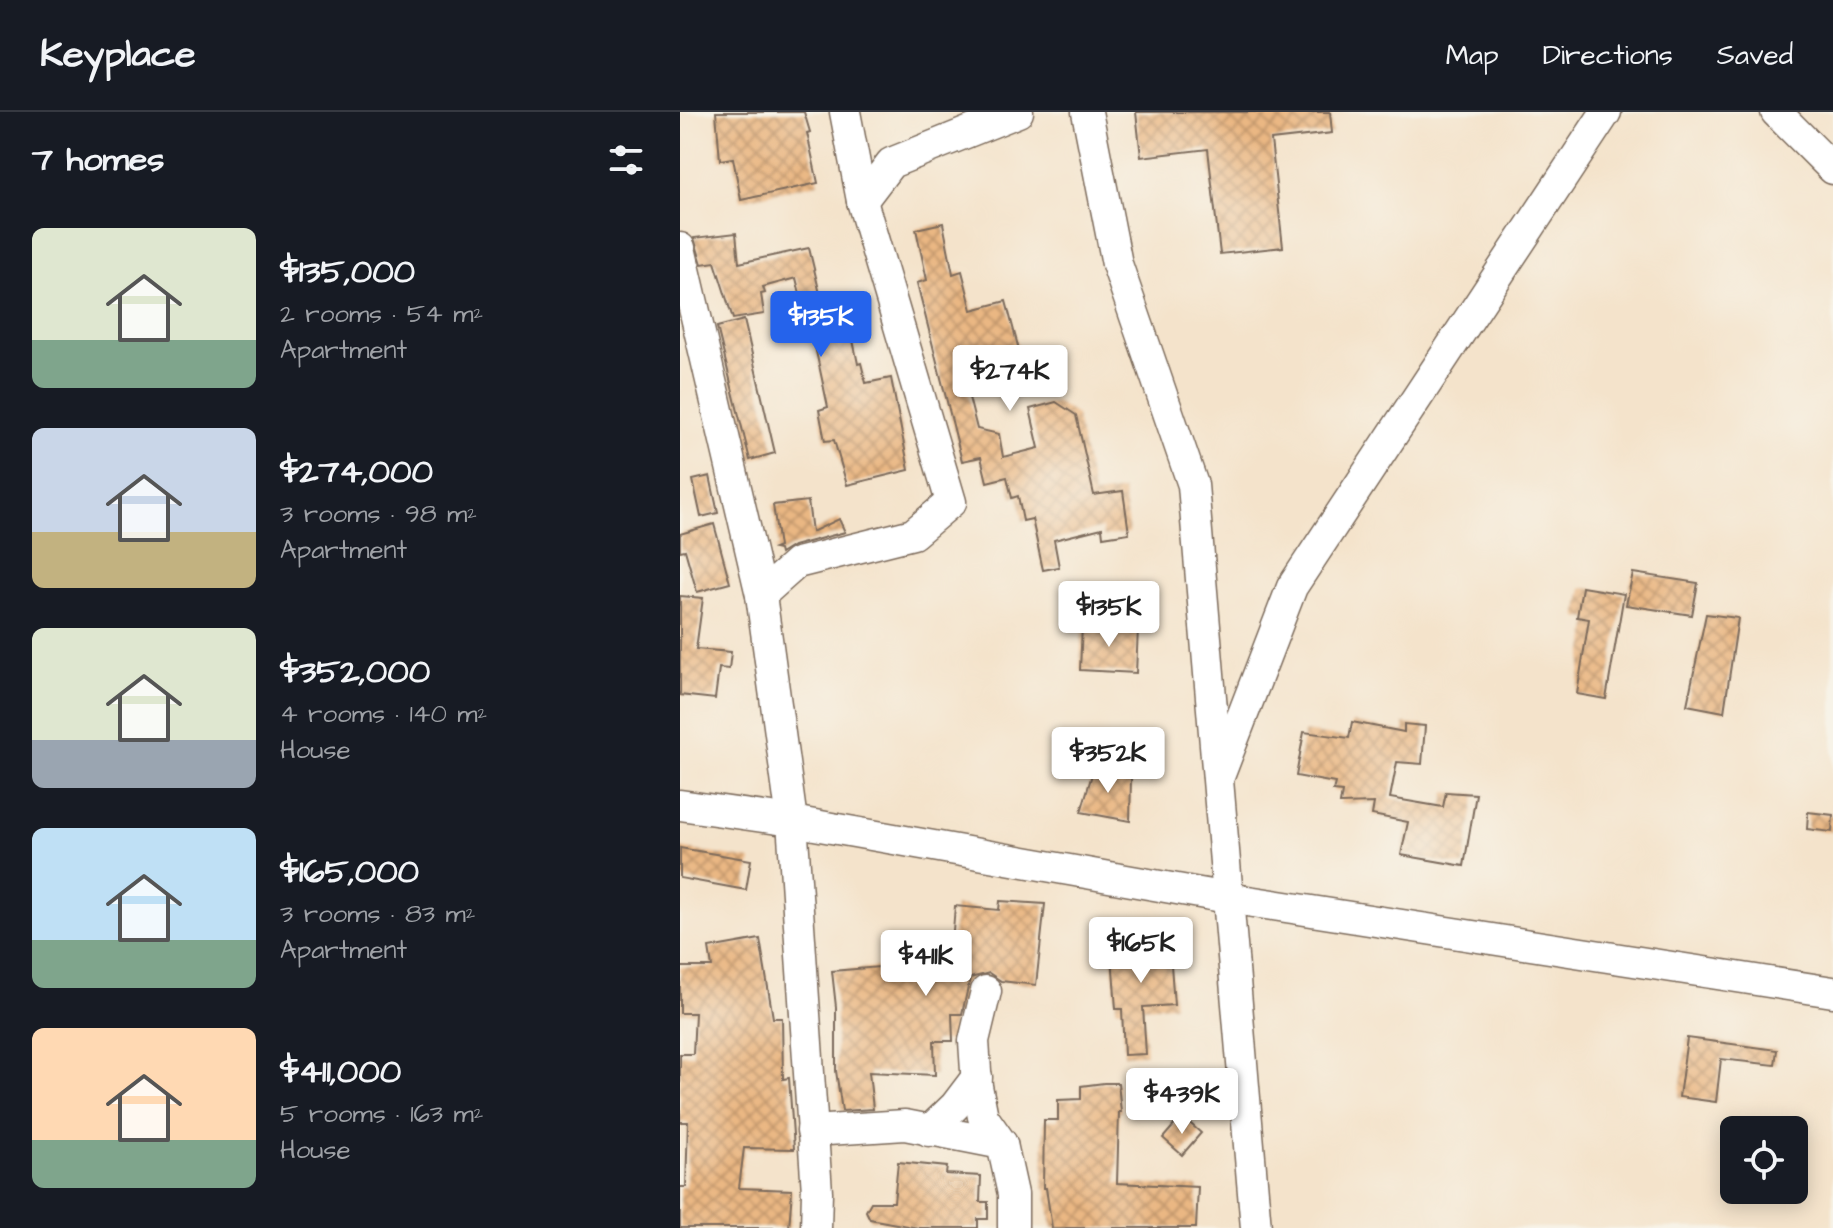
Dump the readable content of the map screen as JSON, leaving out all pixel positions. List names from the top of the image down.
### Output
{
  "page": {
    "header": "Keyplace",
    "nav": ["Map", "Directions", "Saved"],
    "heading": "7 homes",
    "list": [
      {
        "name": "$135,000",
        "note": "2 rooms · 54 m² · Apartment"
      },
      {
        "name": "$274,000",
        "note": "3 rooms · 98 m² · Apartment"
      },
      {
        "name": "$352,000",
        "note": "4 rooms · 140 m² · House"
      },
      {
        "name": "$165,000",
        "note": "3 rooms · 83 m² · Apartment"
      },
      {
        "name": "$411,000",
        "note": "5 rooms · 163 m² · House"
      }
    ],
    "price": [
      "$135K",
      "$274K",
      "$135K",
      "$352K",
      "$165K",
      "$411K",
      "$439K"
    ]
  }
}
